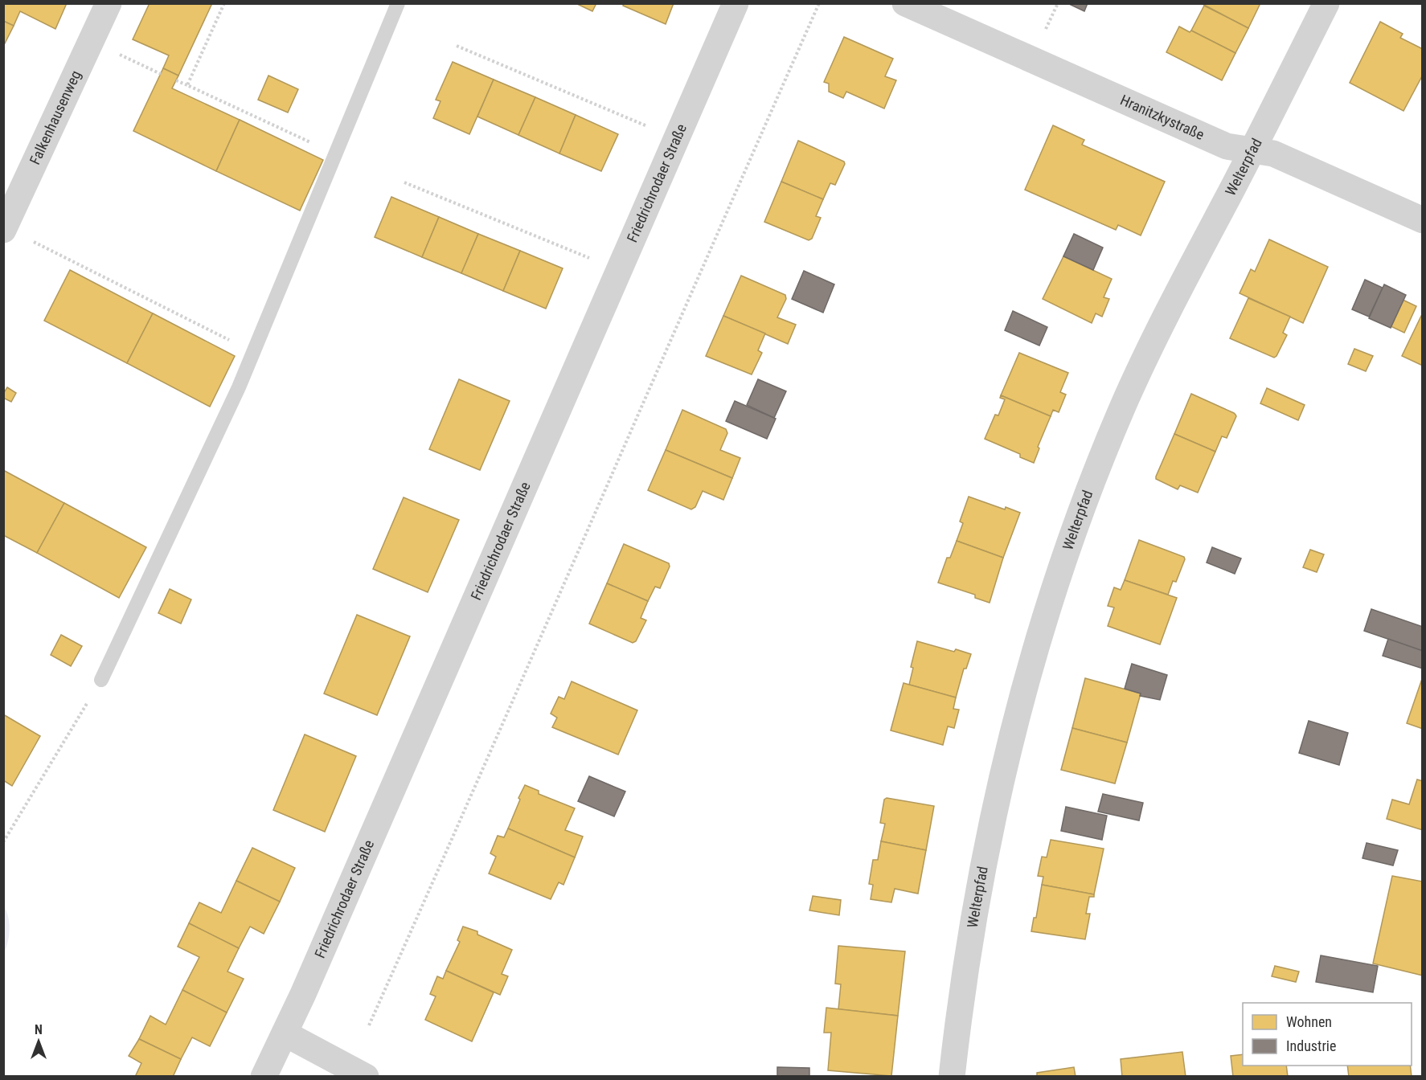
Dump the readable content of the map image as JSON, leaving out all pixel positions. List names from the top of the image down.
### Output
{
  "streets": {
    "street": [
      "Falkenhausenweg",
      "Hranitzkystraße",
      "Welterpfad",
      "Friedrichrodaer Straße"
    ]
  },
  "crossings": [
    ["Hranitzkystraße", "Welterpfad"]
  ],
  "legend": ["Wohnen", "Industrie"],
  "north": "top"
}
